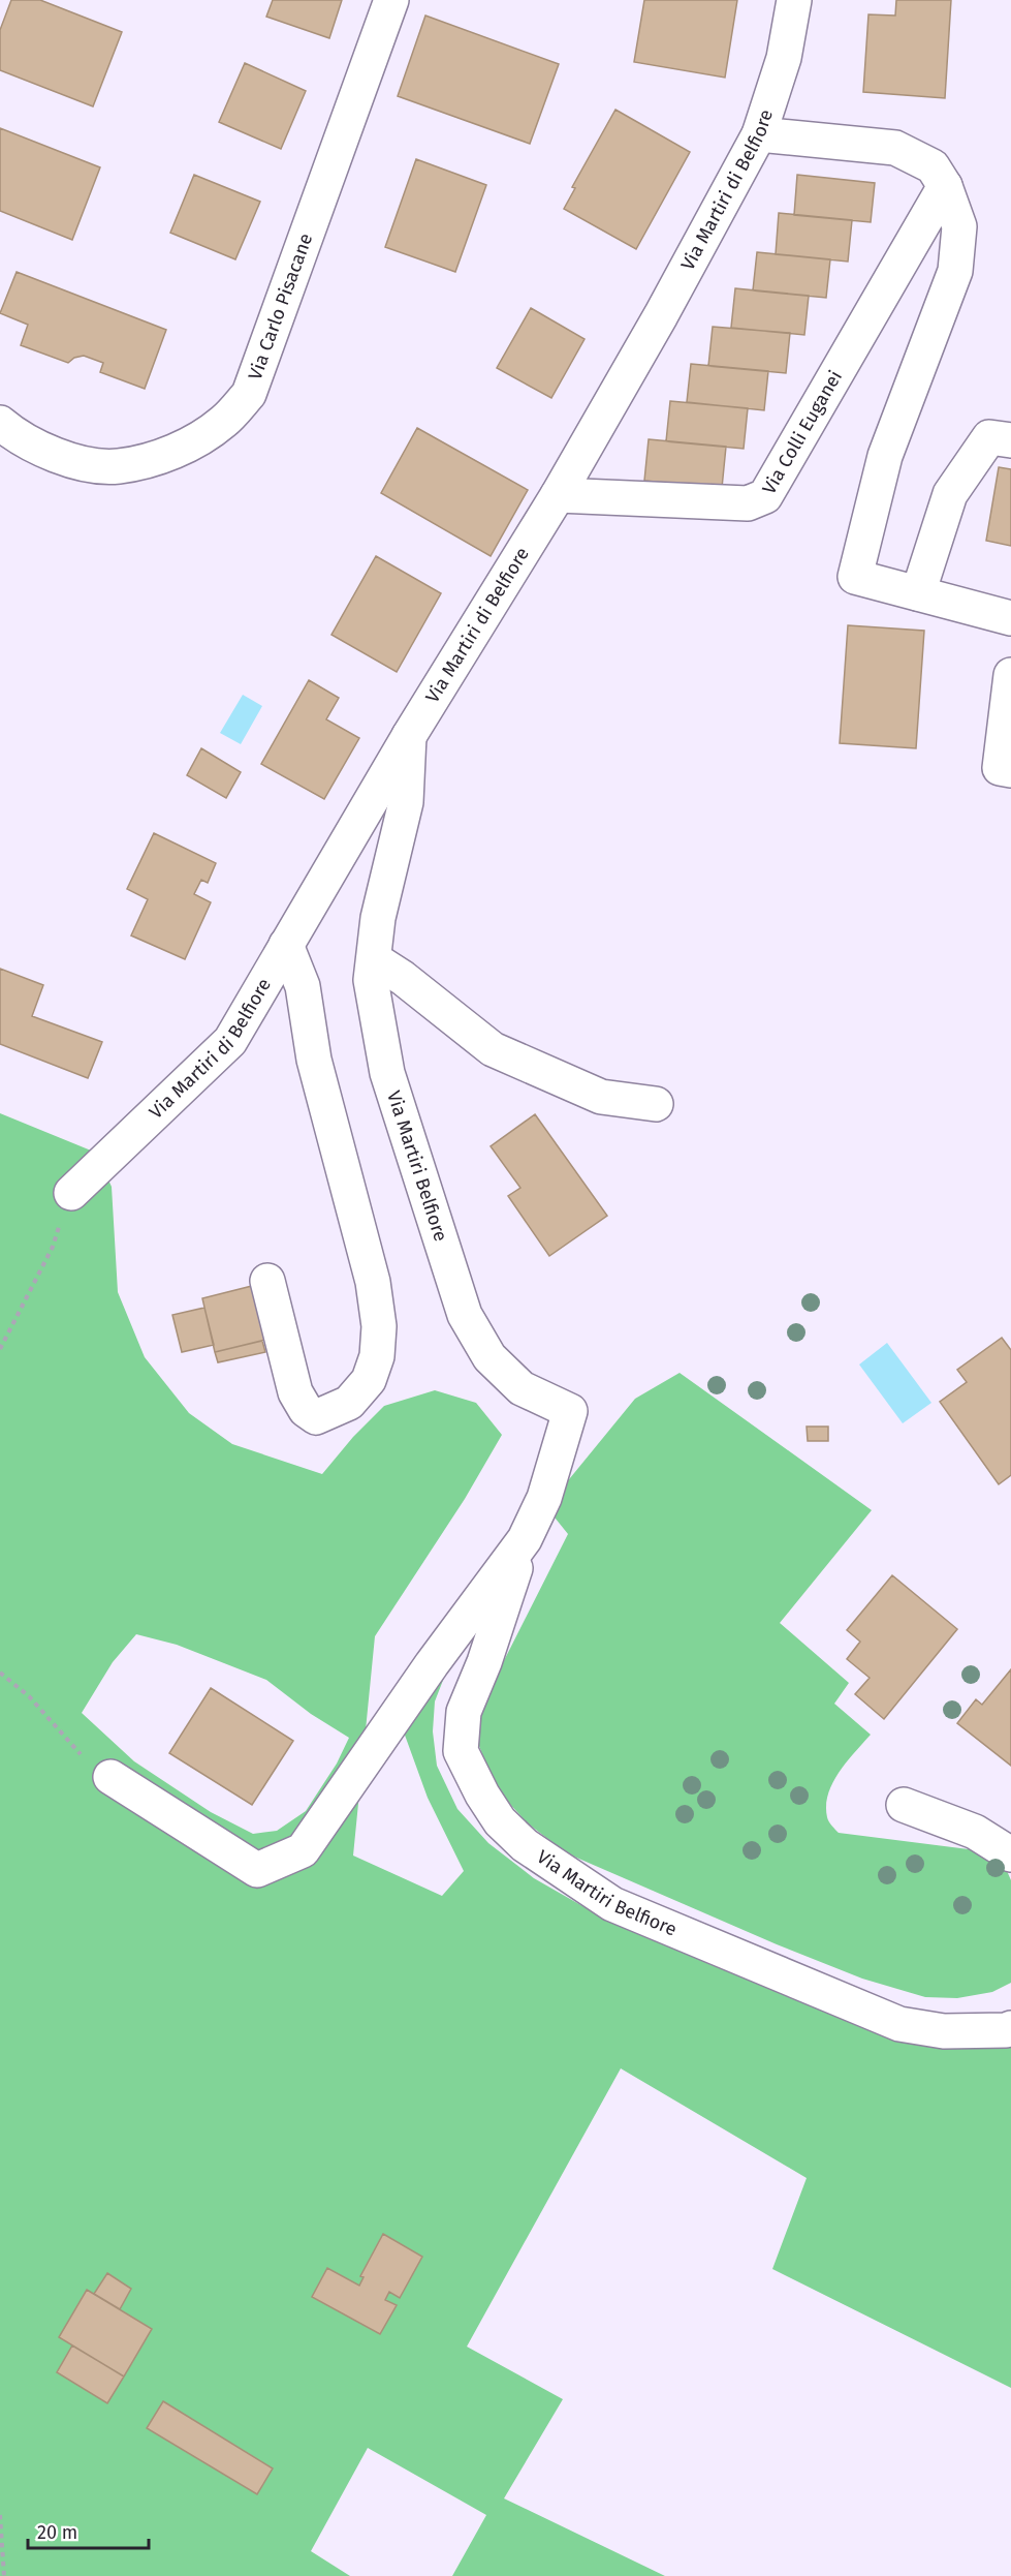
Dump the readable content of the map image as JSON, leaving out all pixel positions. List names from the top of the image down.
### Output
{
  "streets": {
    "street": [
      "Via Martiri di Belfiore",
      "Via Carlo Pisacane",
      "Via Colli Euganei",
      "Via Martiri Belfiore"
    ]
  },
  "crossings": [
    ["Via Martiri di Belfiore", "Via Colli Euganei"],
    ["Via Martiri di Belfiore", "Via Martiri Belfiore"]
  ],
  "scale_bar": "20 m"
}
